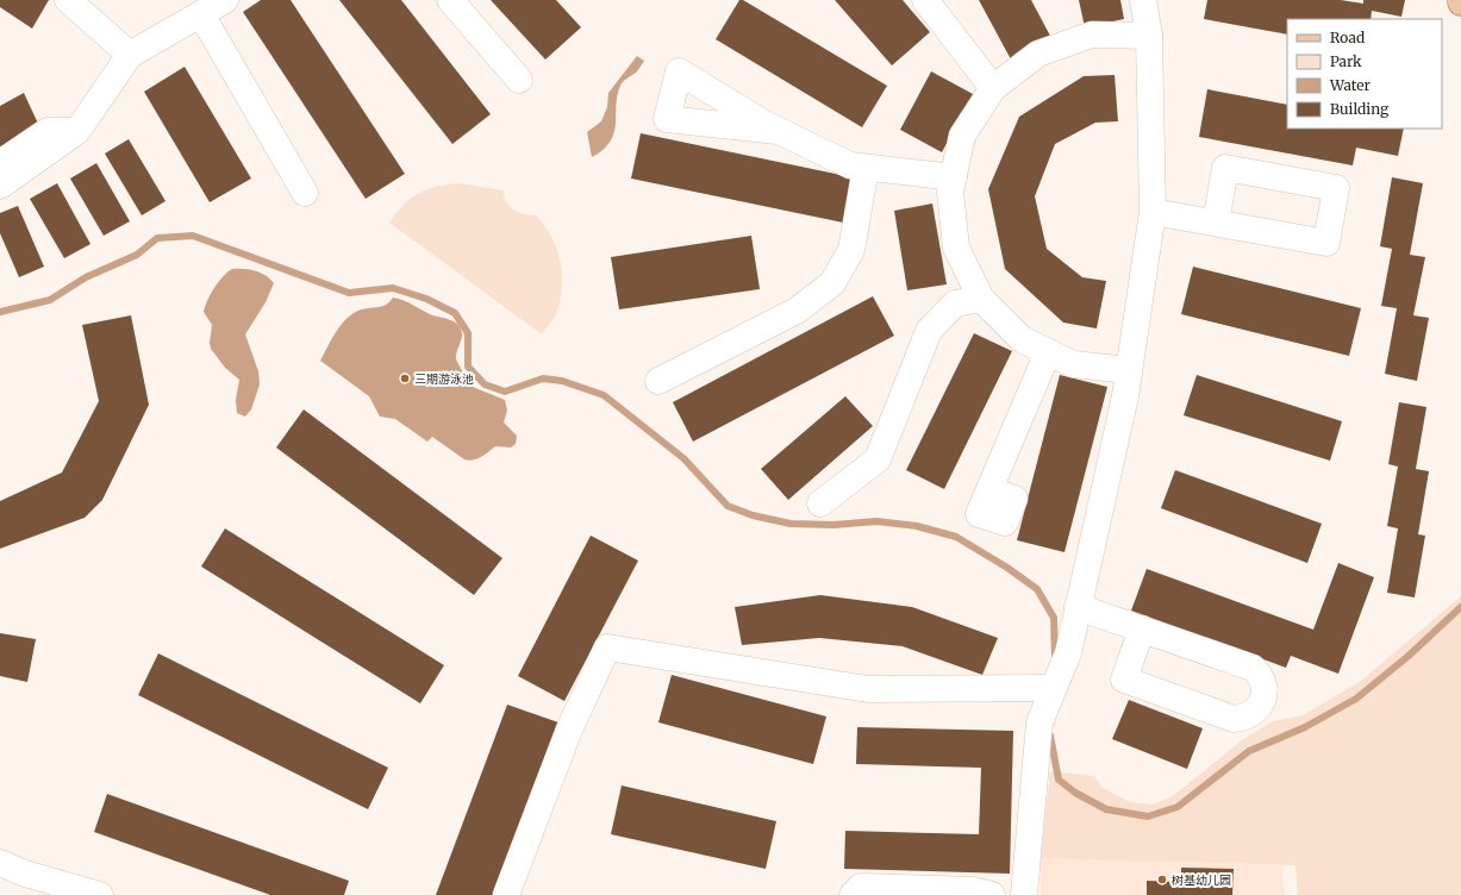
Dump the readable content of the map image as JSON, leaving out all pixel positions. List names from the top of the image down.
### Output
{
  "places": ["三期游泳池", "树基幼儿园"],
  "legend": [
    "Road",
    "Park",
    "Water",
    "Building"
  ]
}
